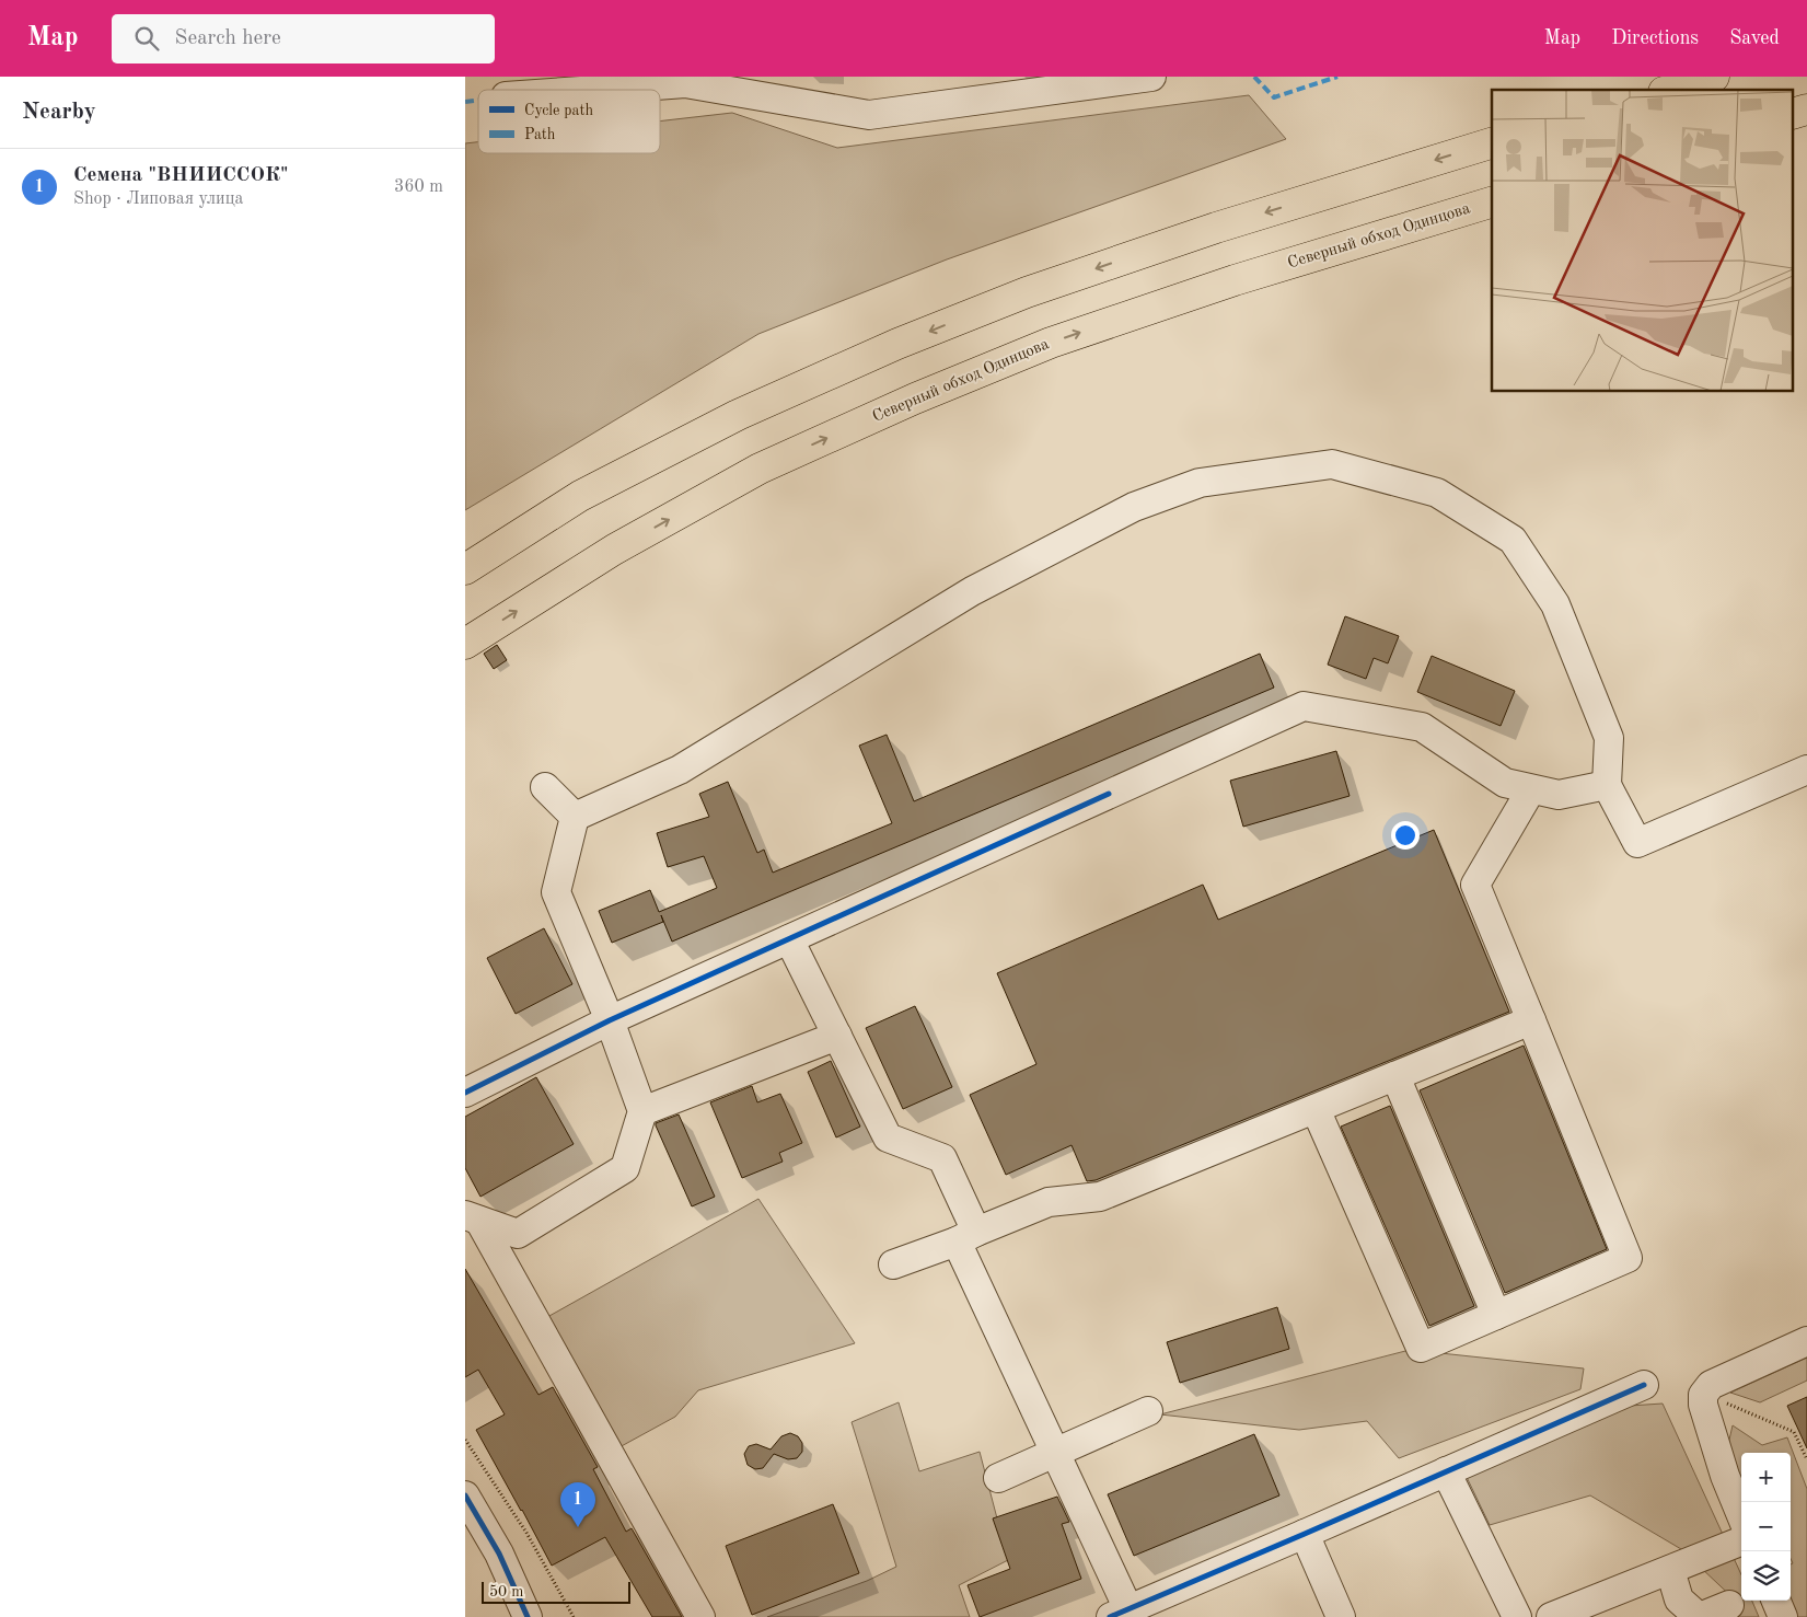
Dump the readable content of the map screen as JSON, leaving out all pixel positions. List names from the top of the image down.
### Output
{
  "streets": {
    "highway": ["Северный обход Одинцова"]
  },
  "legend": ["Cycle path", "Path"],
  "scale_bar": "50 m",
  "page": {
    "header": "Map",
    "search": "Search here",
    "nav": ["Map", "Directions", "Saved"],
    "heading": "Nearby",
    "list": [
      {
        "mark": "1",
        "name": "Семена \"ВНИИССОК\"",
        "note": "Shop · Липовая улица",
        "value": "360 m"
      }
    ],
    "map_buttons": ["+", "−"],
    "pins": "1",
    "scale": "50 m"
  }
}
